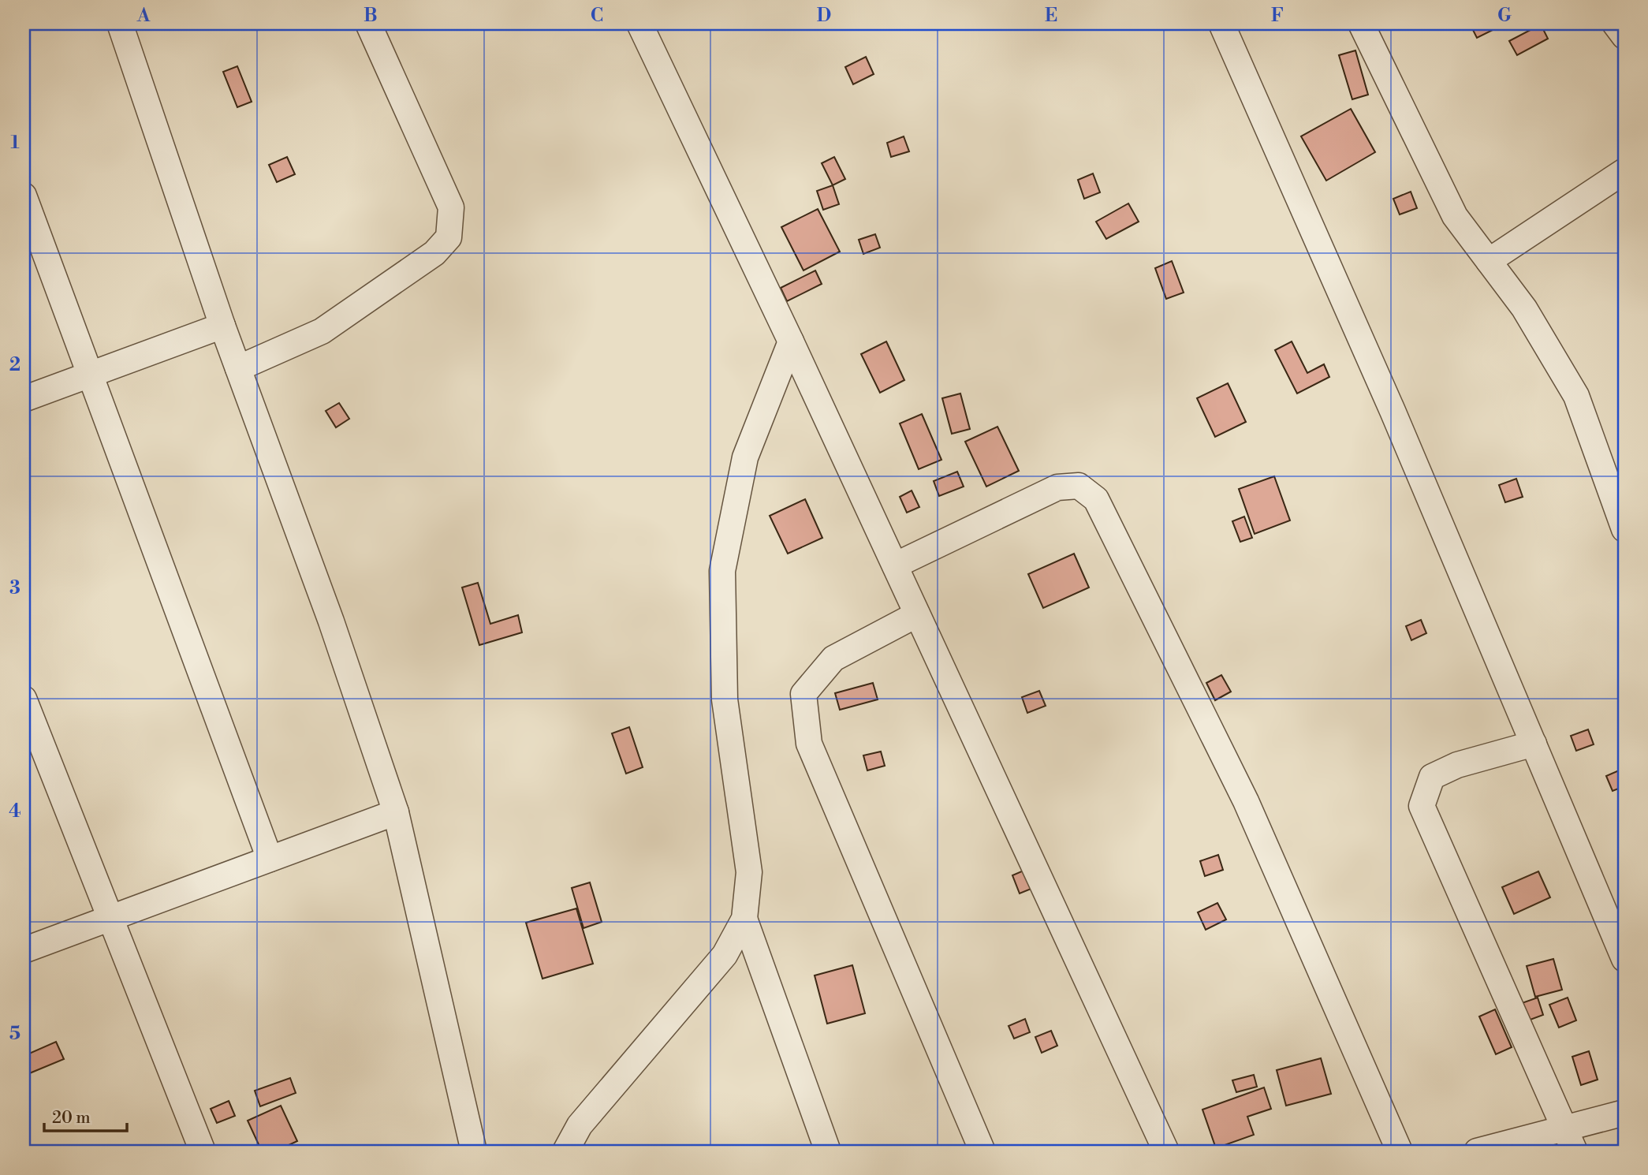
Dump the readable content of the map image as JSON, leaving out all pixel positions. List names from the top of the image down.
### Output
{
  "scale_bar": "20 m",
  "grid": {
    "columns": [
      "A",
      "B",
      "C",
      "D",
      "E",
      "F",
      "G"
    ],
    "rows": [
      "1",
      "2",
      "3",
      "4",
      "5"
    ]
  }
}
